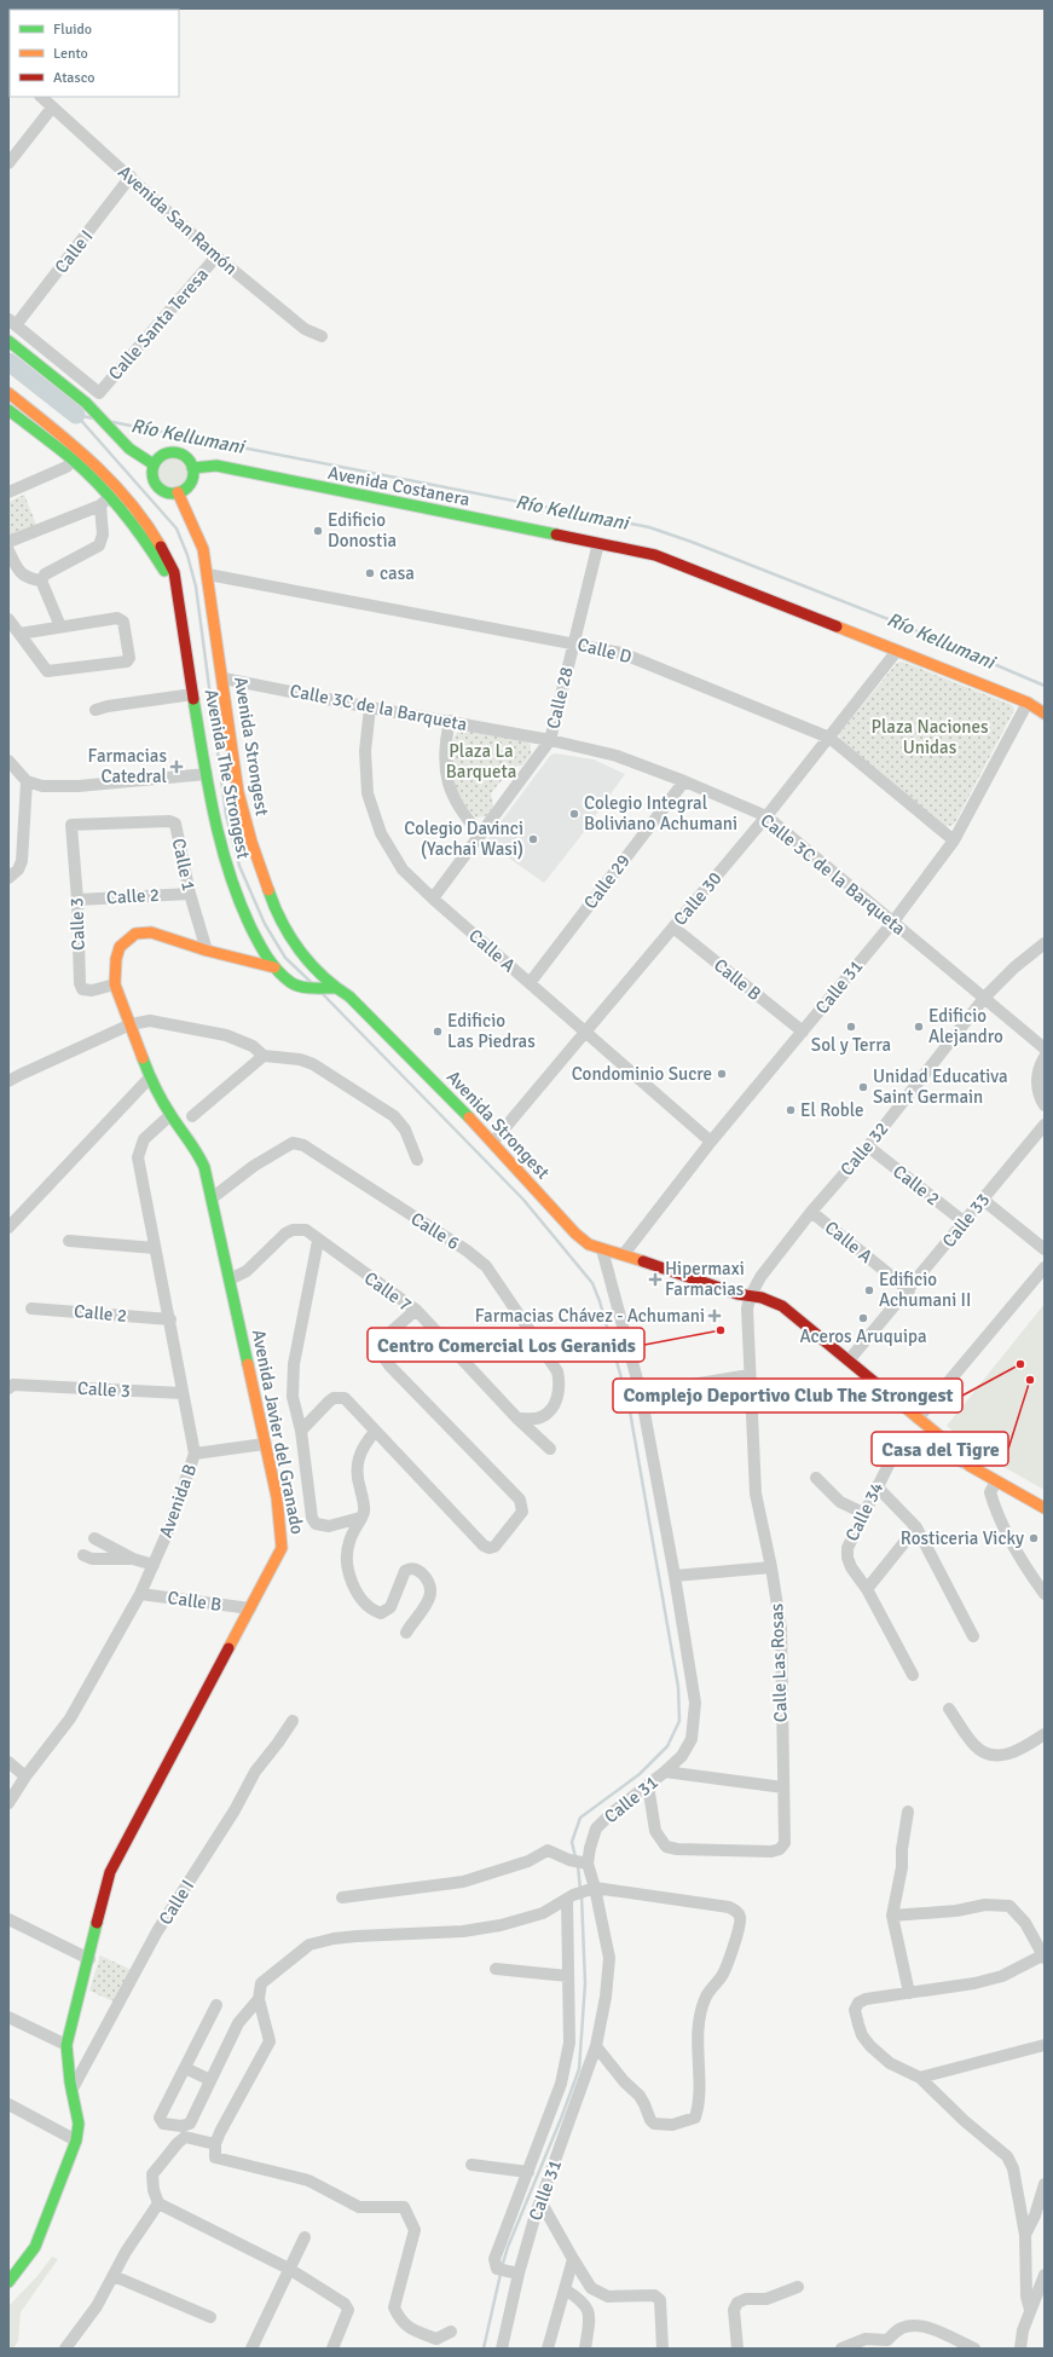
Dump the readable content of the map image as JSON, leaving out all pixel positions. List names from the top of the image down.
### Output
{
  "streets": {
    "street": [
      "Avenida San Ramón",
      "Calle I",
      "Calle Santa Teresa",
      "Avenida Costanera",
      "Calle D",
      "Calle 28",
      "Calle 3C de la Barqueta",
      "Avenida Strongest",
      "Avenida The Strongest",
      "Calle 1",
      "Calle 29",
      "Calle 2",
      "Calle 30",
      "Calle 3",
      "Calle A",
      "Calle B",
      "Calle 31",
      "Calle 32",
      "Calle 33",
      "Calle 6",
      "Calle 7",
      "Avenida Javier del Granado",
      "Avenida B",
      "Calle 34",
      "Calle Las Rosas"
    ]
  },
  "crossings": [
    ["Avenida San Ramón", "Calle I"],
    ["Avenida San Ramón", "Calle Santa Teresa"],
    ["Calle I", "Calle Santa Teresa"],
    ["Calle I", "Avenida Javier del Granado"],
    ["Avenida Costanera", "Calle 28"],
    ["Avenida Costanera", "Avenida Strongest"],
    ["Avenida Costanera", "Calle 30"],
    ["Avenida Costanera", "Calle 31"],
    ["Calle D", "Calle 28"],
    ["Calle D", "Avenida Strongest"],
    ["Calle D", "Calle 30"],
    ["Calle D", "Calle 31"],
    ["Calle 28", "Calle 3C de la Barqueta"],
    ["Calle 28", "Calle A"],
    ["Calle 3C de la Barqueta", "Avenida Strongest"],
    ["Calle 3C de la Barqueta", "Calle 29"],
    ["Calle 3C de la Barqueta", "Calle 30"],
    ["Calle 3C de la Barqueta", "Calle A"],
    ["Calle 3C de la Barqueta", "Calle 31"],
    ["Calle 3C de la Barqueta", "Calle 32"],
    ["Avenida Strongest", "Avenida The Strongest"],
    ["Avenida Strongest", "Calle 30"],
    ["Avenida Strongest", "Calle 31"],
    ["Avenida Strongest", "Calle 32"],
    ["Avenida Strongest", "Calle 33"],
    ["Avenida Strongest", "Calle 34"],
    ["Avenida Strongest", "Calle Las Rosas"],
    ["Avenida The Strongest", "Avenida Javier del Granado"],
    ["Calle 1", "Calle 2"],
    ["Calle 1", "Calle 3"],
    ["Calle 1", "Avenida Javier del Granado"],
    ["Calle 29", "Calle A"],
    ["Calle 2", "Calle 3"],
    ["Calle 2", "Calle 32"],
    ["Calle 2", "Calle 33"],
    ["Calle 2", "Avenida B"],
    ["Calle 30", "Calle A"],
    ["Calle 30", "Calle B"],
    ["Calle 3", "Avenida Javier del Granado"],
    ["Calle 3", "Avenida B"],
    ["Calle A", "Calle 31"],
    ["Calle A", "Calle 32"],
    ["Calle A", "Calle 33"],
    ["Calle B", "Calle 31"],
    ["Calle B", "Avenida Javier del Granado"],
    ["Calle B", "Avenida B"],
    ["Calle 31", "Calle Las Rosas"],
    ["Calle 32", "Calle Las Rosas"],
    ["Calle 6", "Calle 7"],
    ["Calle 6", "Avenida Javier del Granado"],
    ["Calle 7", "Avenida Javier del Granado"],
    ["Avenida Javier del Granado", "Avenida B"]
  ],
  "water": ["Río Kellumani"],
  "parks": ["Plaza Naciones Unidas", "Plaza La Barqueta"],
  "places": {
    "other": [
      "Edificio Donostia",
      "casa",
      "Colegio Integral Boliviano Achumani",
      "Colegio Davinci (Yachai Wasi)",
      "Sol y Terra",
      "Edificio Alejandro",
      "Edificio Las Piedras",
      "Condominio Sucre",
      "Unidad Educativa Saint Germain",
      "El Roble",
      "Edificio Achumani II",
      "Aceros Aruquipa",
      "Centro Comercial Los Geranids",
      "Complejo Deportivo Club The Strongest",
      "Casa del Tigre",
      "Rosticeria Vicky"
    ],
    "health": ["Farmacias Catedral", "Hipermaxi Farmacias", "Farmacias Chávez - Achumani"]
  },
  "legend": ["Fluido", "Lento", "Atasco"]
}
